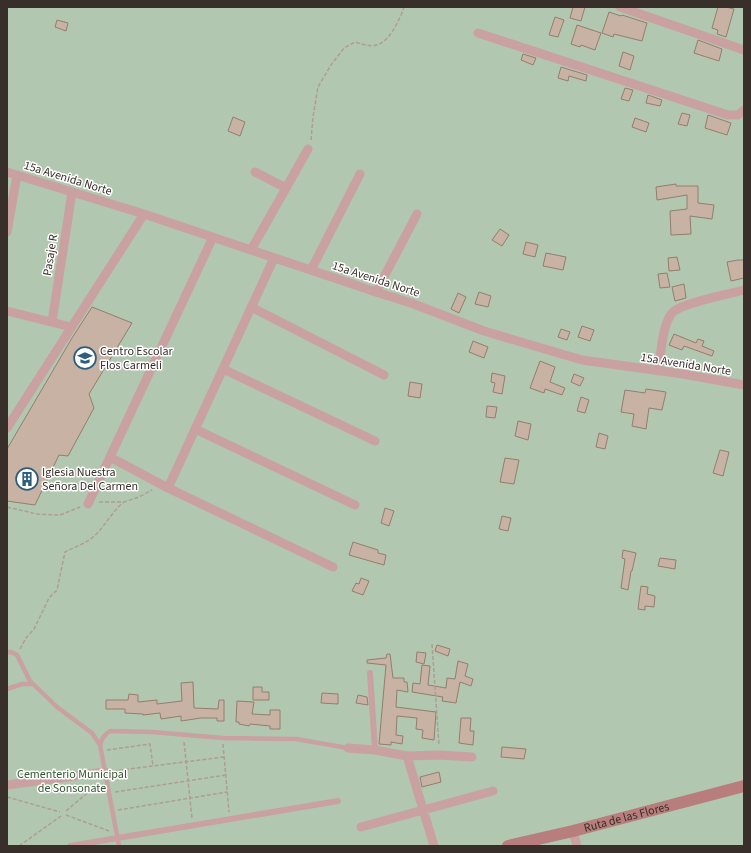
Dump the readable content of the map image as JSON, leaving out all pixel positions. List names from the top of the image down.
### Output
{
  "streets": {
    "main road": ["Ruta de las Flores"],
    "street": ["15a Avenida Norte", "Pasaje R"]
  },
  "crossings": [
    ["15a Avenida Norte", "Pasaje R"]
  ],
  "parks": ["Cementerio Municipal de Sonsonate"],
  "places": {
    "school or university": ["Centro Escolar Flos Carmeli"],
    "building": ["Iglesia Nuestra Señora Del Carmen"]
  }
}
